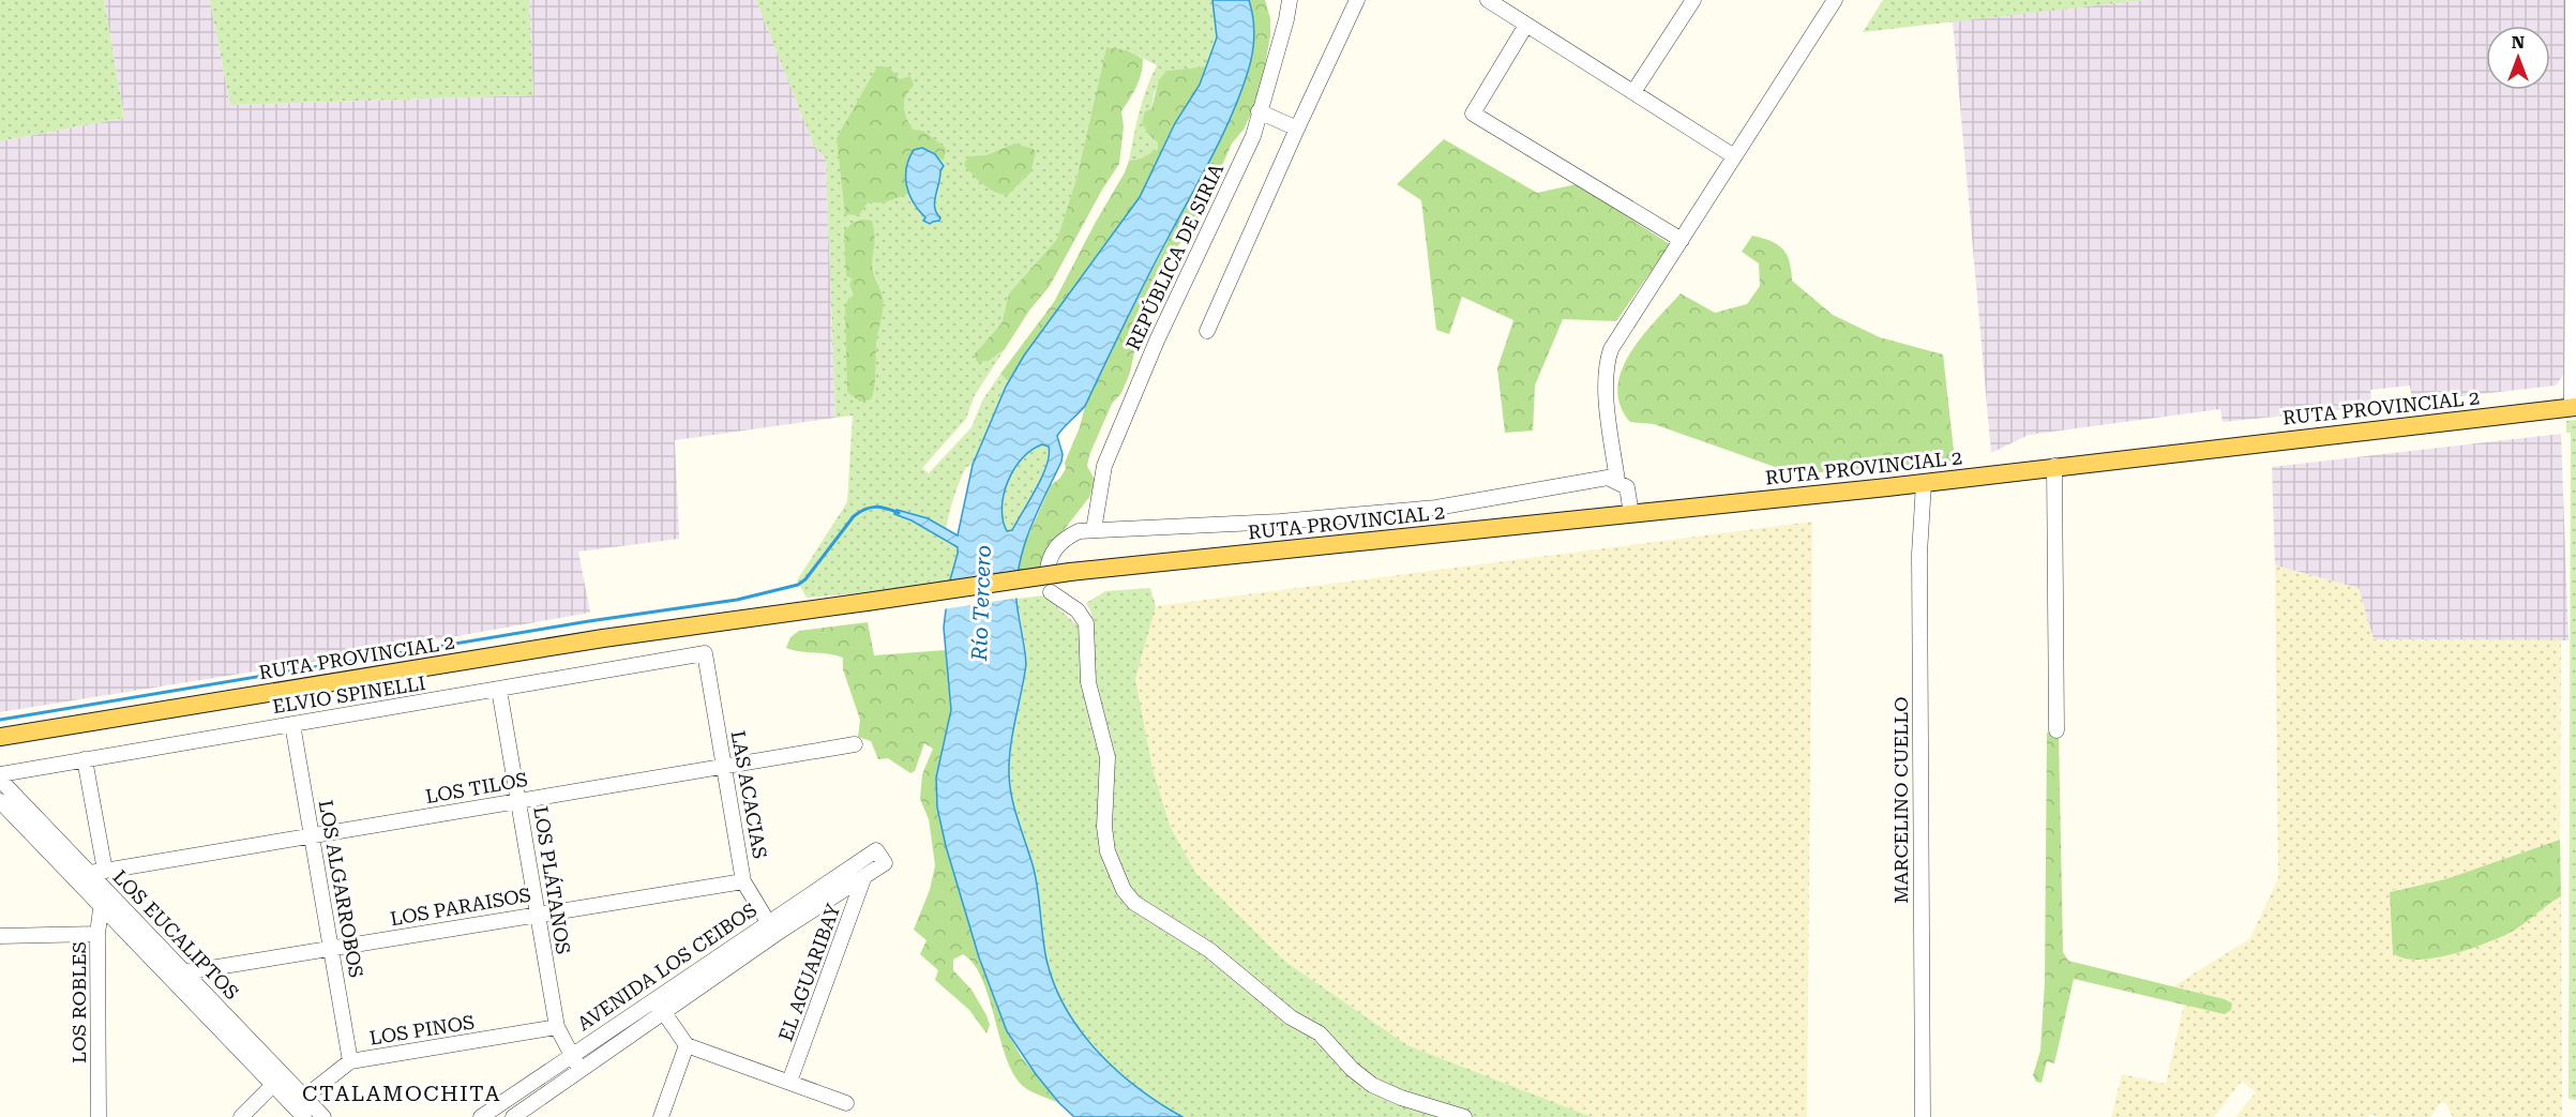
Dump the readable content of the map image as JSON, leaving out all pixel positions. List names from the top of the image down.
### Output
{
  "streets": {
    "main road": ["RUTA PROVINCIAL 2"],
    "street": [
      "REPÚBLICA DE SIRIA",
      "ELVIO SPINELLI",
      "LOS TILOS",
      "LAS ACACIAS",
      "MARCELINO CUELLO",
      "LOS PLÁTANOS",
      "LOS ALGARROBOS",
      "LOS PARAISOS",
      "LOS EUCALIPTOS",
      "AVENIDA LOS CEIBOS",
      "EL AGUARIBAY",
      "LOS ROBLES",
      "LOS PINOS"
    ]
  },
  "crossings": [
    ["RUTA PROVINCIAL 2", "MARCELINO CUELLO"],
    ["ELVIO SPINELLI", "LAS ACACIAS"],
    ["ELVIO SPINELLI", "LOS PLÁTANOS"],
    ["ELVIO SPINELLI", "LOS ALGARROBOS"],
    ["LOS TILOS", "LAS ACACIAS"],
    ["LOS TILOS", "LOS PLÁTANOS"],
    ["LOS TILOS", "LOS ALGARROBOS"],
    ["LAS ACACIAS", "LOS PARAISOS"],
    ["LAS ACACIAS", "AVENIDA LOS CEIBOS"],
    ["LOS PLÁTANOS", "LOS PARAISOS"],
    ["LOS PLÁTANOS", "AVENIDA LOS CEIBOS"],
    ["LOS PLÁTANOS", "LOS PINOS"],
    ["LOS ALGARROBOS", "LOS PARAISOS"],
    ["LOS ALGARROBOS", "LOS PINOS"],
    ["LOS PARAISOS", "LOS EUCALIPTOS"],
    ["LOS EUCALIPTOS", "LOS ROBLES"],
    ["LOS EUCALIPTOS", "LOS PINOS"],
    ["AVENIDA LOS CEIBOS", "EL AGUARIBAY"]
  ],
  "districts": ["CTALAMOCHITA"],
  "water": ["Río Tercero"],
  "north": "top"
}
